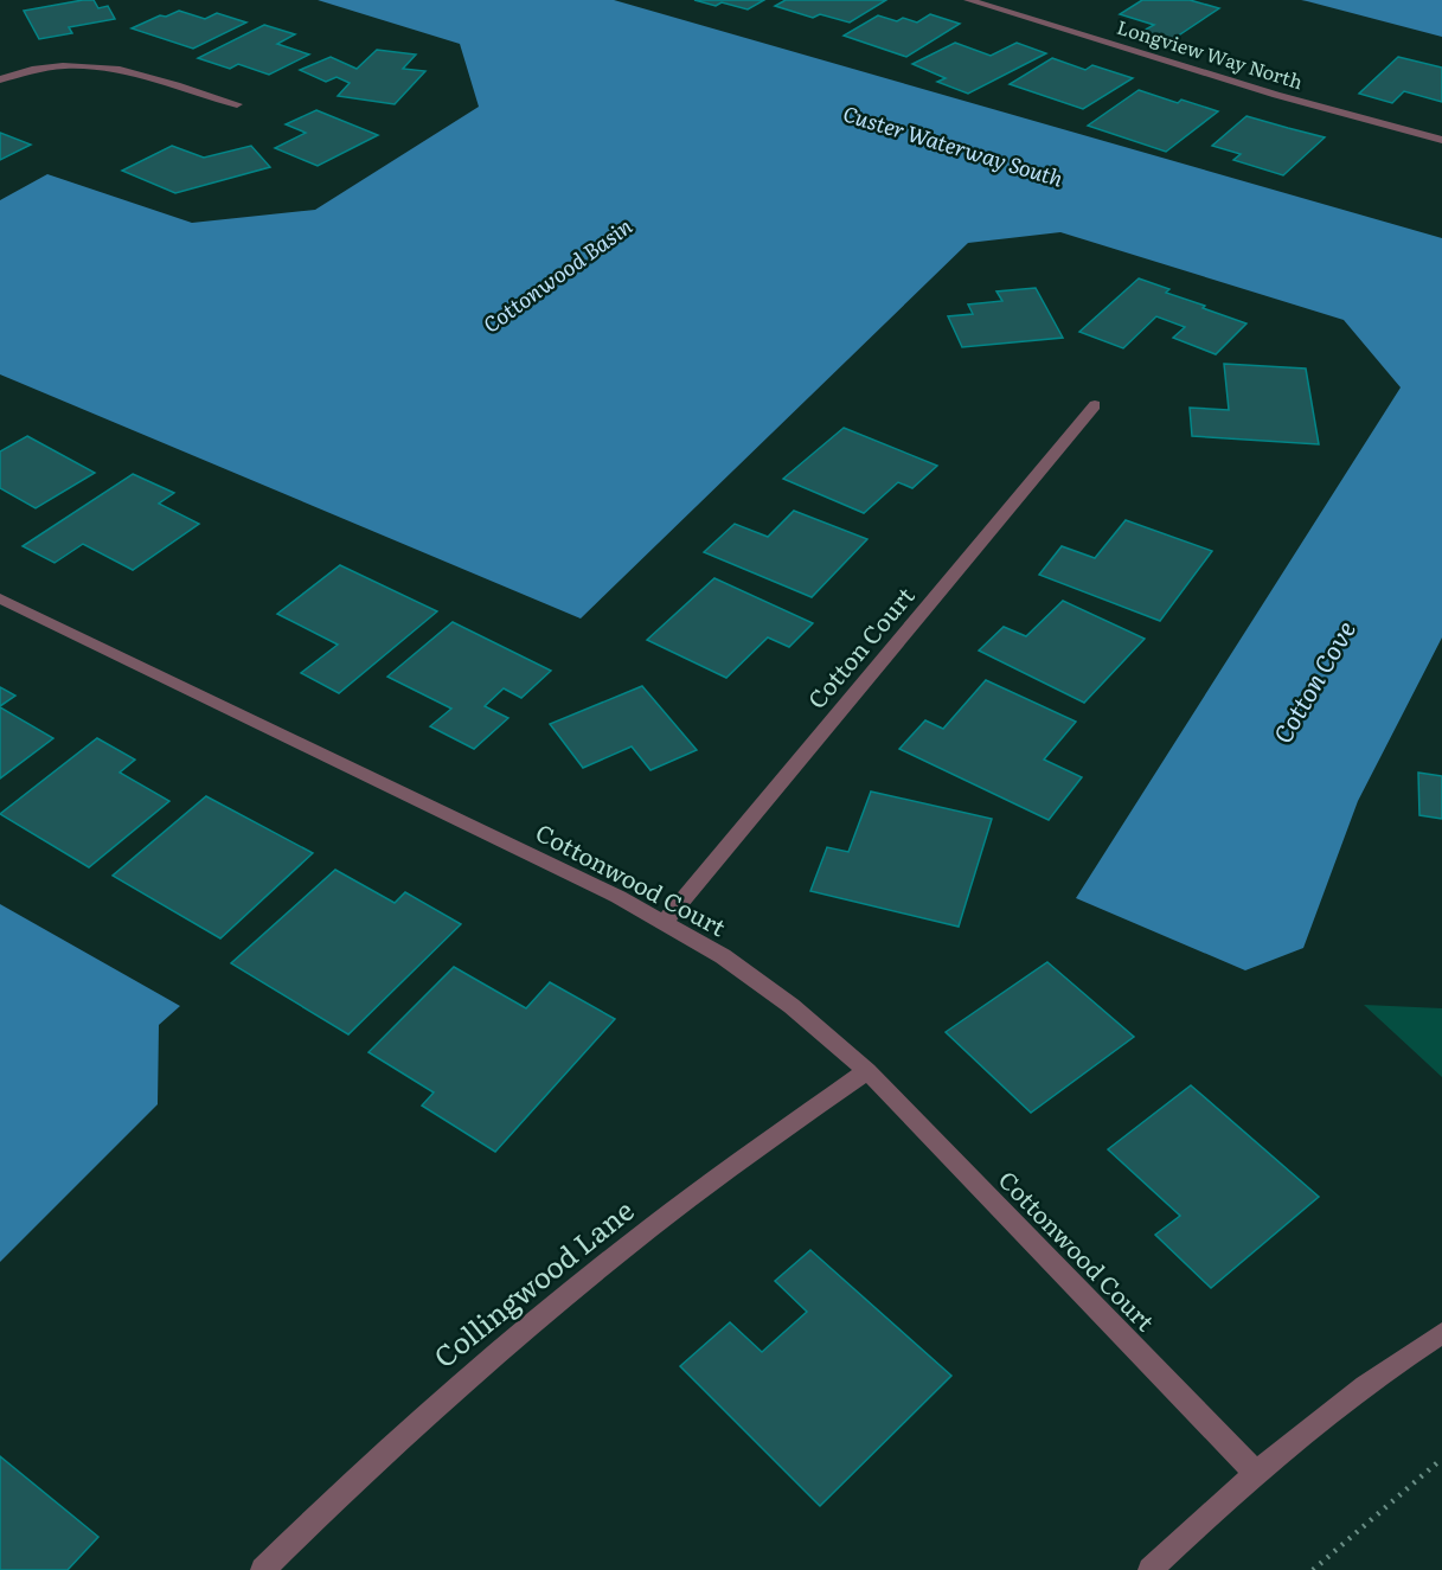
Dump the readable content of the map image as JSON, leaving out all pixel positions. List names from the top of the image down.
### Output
{
  "streets": {
    "street": [
      "Longview Way North",
      "Cotton Court",
      "Cottonwood Court",
      "Collingwood Lane"
    ]
  },
  "crossings": [
    ["Cotton Court", "Cottonwood Court"],
    ["Cottonwood Court", "Collingwood Lane"]
  ],
  "water": ["Custer Waterway South", "Cottonwood Basin", "Cotton Cove"]
}
